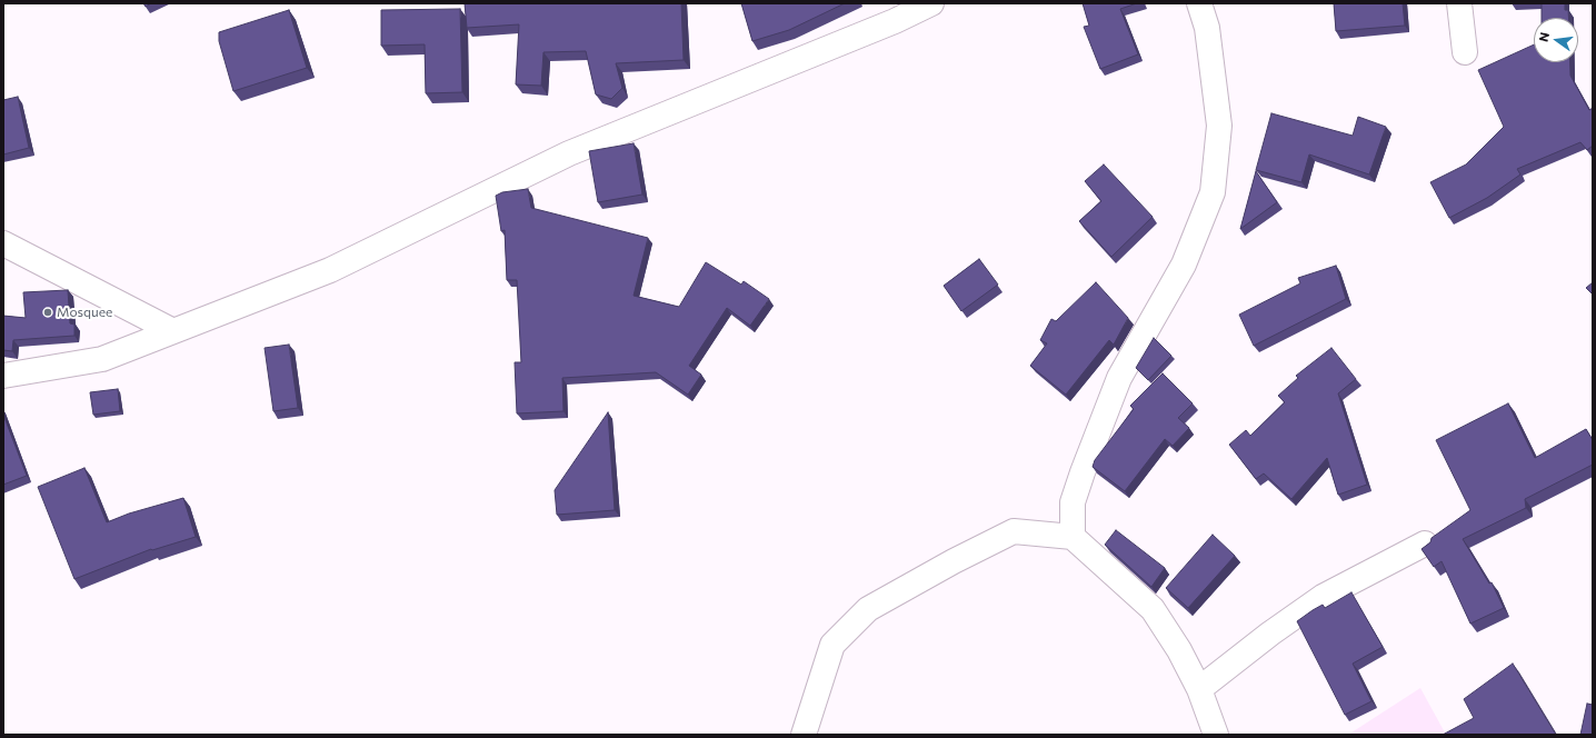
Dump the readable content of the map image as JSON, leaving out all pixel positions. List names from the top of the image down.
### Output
{
  "places": ["Mosquee"],
  "north": "left"
}
